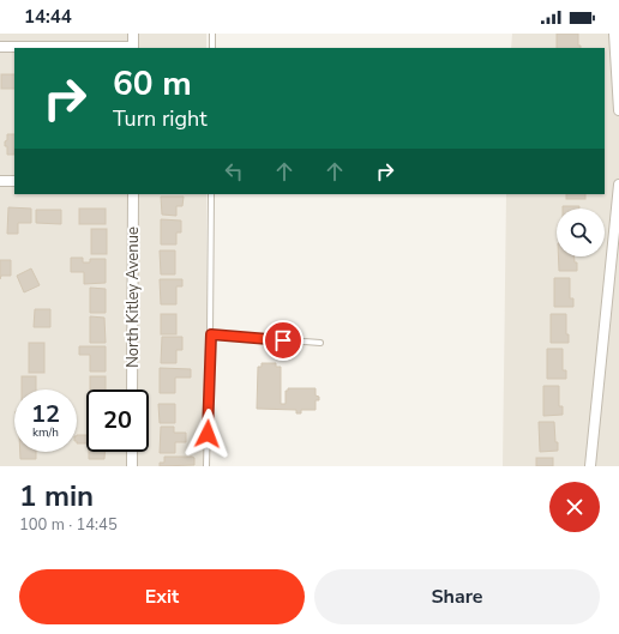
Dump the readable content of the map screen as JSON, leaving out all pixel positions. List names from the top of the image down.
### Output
{
  "streets": {
    "street": ["North Kitley Avenue"]
  },
  "page": {
    "status": "14:44",
    "turn": ["60 m", "Turn right"],
    "speed": "12 km/h",
    "limit": "20",
    "heading": ["1 min", "100 m · 14:45"],
    "buttons": ["Exit", "Share"]
  }
}
